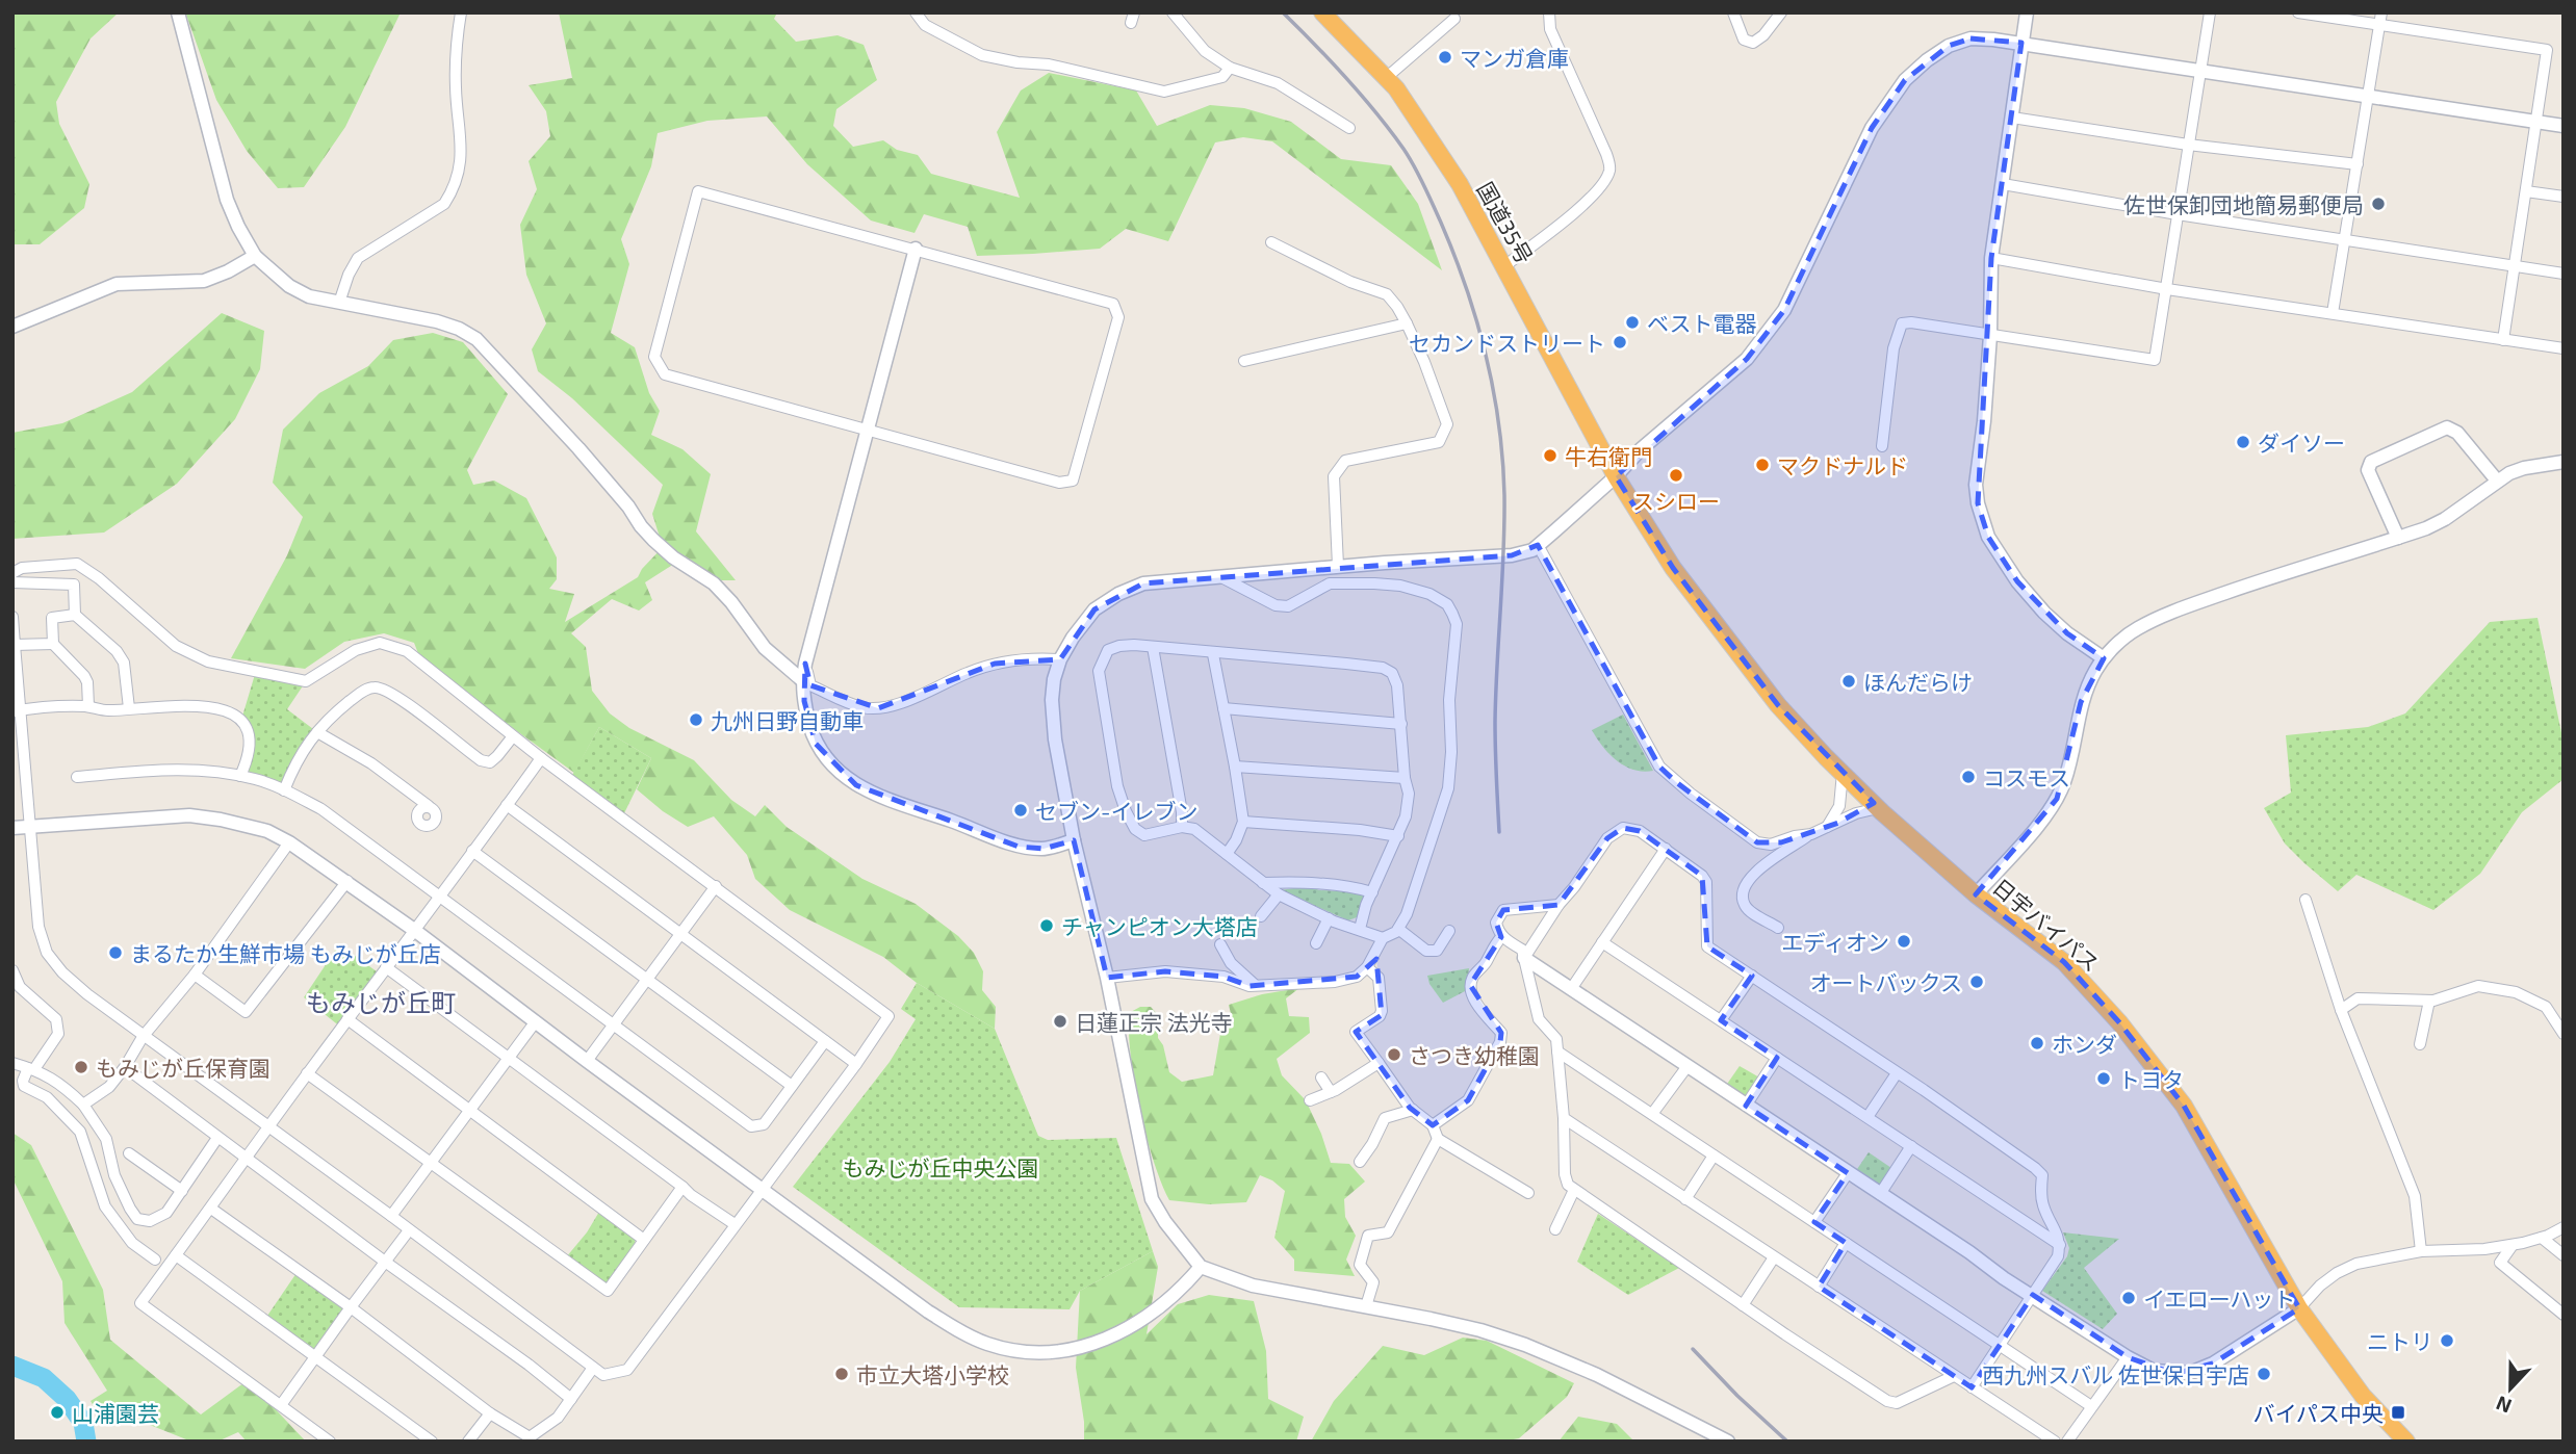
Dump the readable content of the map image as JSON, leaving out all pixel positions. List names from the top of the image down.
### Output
{
  "streets": {
    "highway": ["国道35号", "日宇バイパス"]
  },
  "crossings": [
    ["国道35号", "日宇バイパス"]
  ],
  "districts": ["もみじが丘町"],
  "parks": ["もみじが丘中央公園"],
  "places": {
    "other": [
      "マンガ倉庫",
      "佐世保卸団地簡易郵便局",
      "ベスト電器",
      "セカンドストリート",
      "ダイソー",
      "牛右衛門",
      "マクドナルド",
      "スシロー",
      "ほんだらけ",
      "九州日野自動車",
      "コスモス",
      "セブン-イレブン",
      "チャンピオン大塔店",
      "エディオン",
      "まるたか生鮮市場 もみじが丘店",
      "オートバックス",
      "日蓮正宗 法光寺",
      "ホンダ",
      "さつき幼稚園",
      "もみじが丘保育園",
      "トヨタ",
      "イエローハット",
      "ニトリ",
      "市立大塔小学校",
      "西九州スバル 佐世保日宇店",
      "山浦園芸"
    ],
    "transit": ["バイパス中央"]
  },
  "north": "bottom"
}
